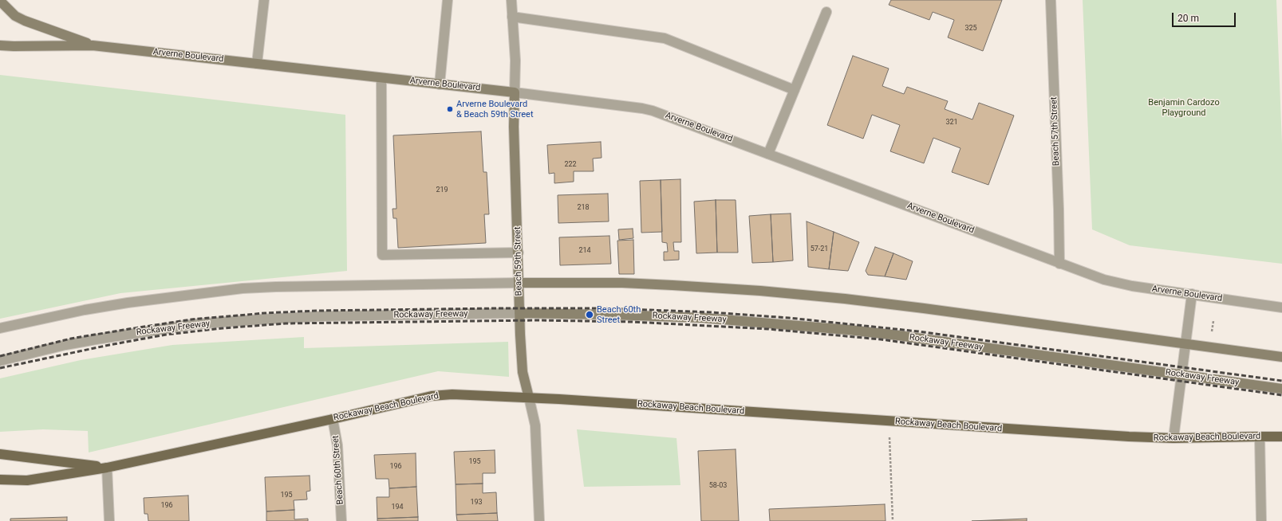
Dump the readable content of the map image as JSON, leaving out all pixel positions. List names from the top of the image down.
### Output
{
  "streets": {
    "main road": ["Rockaway Beach Boulevard"],
    "street": [
      "Arverne Boulevard",
      "Beach 57th Street",
      "Beach 59th Street",
      "Rockaway Freeway",
      "Beach 60th Street"
    ]
  },
  "crossings": [
    ["Arverne Boulevard", "Beach 57th Street"],
    ["Arverne Boulevard", "Beach 59th Street"],
    ["Beach 59th Street", "Rockaway Freeway"],
    ["Beach 59th Street", "Rockaway Beach Boulevard"],
    ["Rockaway Beach Boulevard", "Beach 60th Street"]
  ],
  "parks": ["Benjamin Cardozo Playground"],
  "places": ["Arverne Boulevard & Beach 59th Street", "Beach 60th Street"],
  "house_numbers": [
    "325",
    "321",
    "222",
    "219",
    "218",
    "57-21",
    "214",
    "195",
    "196",
    "58-03",
    "195",
    "193",
    "196",
    "194"
  ],
  "scale_bar": "20 m"
}
